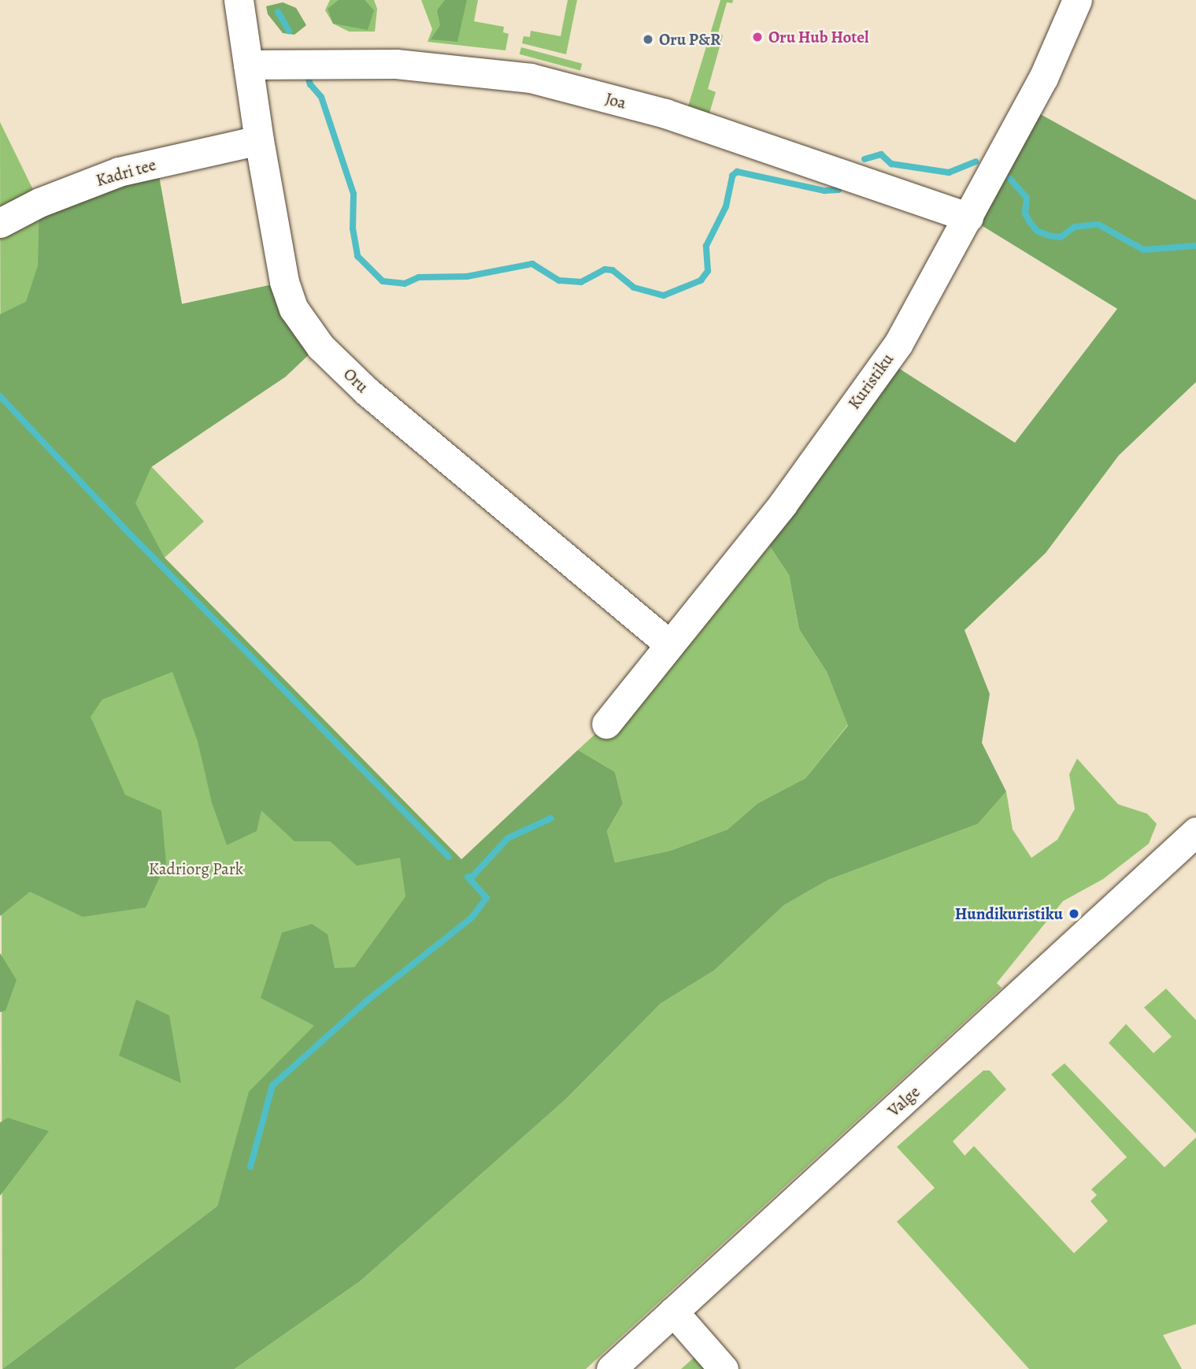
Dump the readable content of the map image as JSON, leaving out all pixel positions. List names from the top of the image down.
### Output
{
  "streets": {
    "street": [
      "Joa",
      "Kadri tee",
      "Oru",
      "Kuristiku",
      "Valge"
    ]
  },
  "crossings": [
    ["Joa", "Oru"],
    ["Joa", "Kuristiku"],
    ["Kadri tee", "Oru"],
    ["Oru", "Kuristiku"]
  ],
  "parks": ["Kadriorg Park"],
  "places": ["Oru Hub Hotel", "Oru P&R", "Hundikuristiku"]
}
